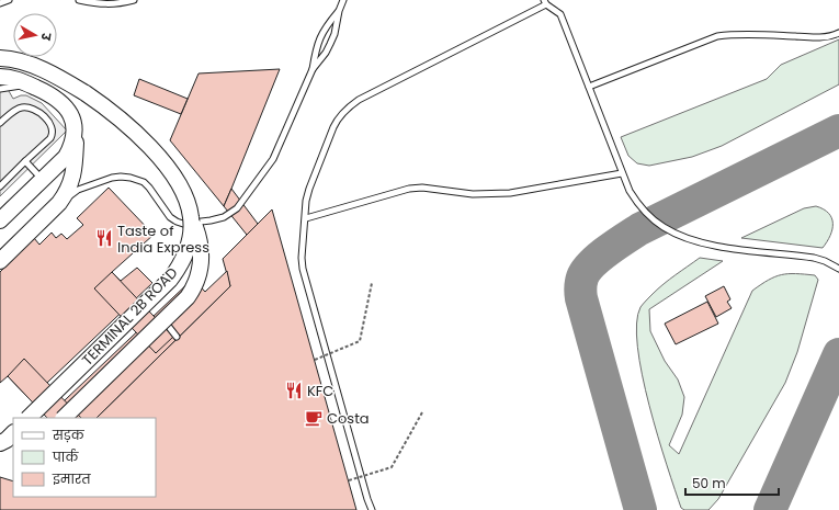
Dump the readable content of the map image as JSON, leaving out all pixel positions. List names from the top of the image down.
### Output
{
  "streets": {
    "main road": ["TERMINAL 2B ROAD"]
  },
  "places": {
    "restaurant": ["Taste of India Express", "KFC"],
    "cafe": ["Costa"]
  },
  "legend": ["सड़क", "पार्क", "इमारत"],
  "scale_bar": "50 m",
  "north": "right"
}
